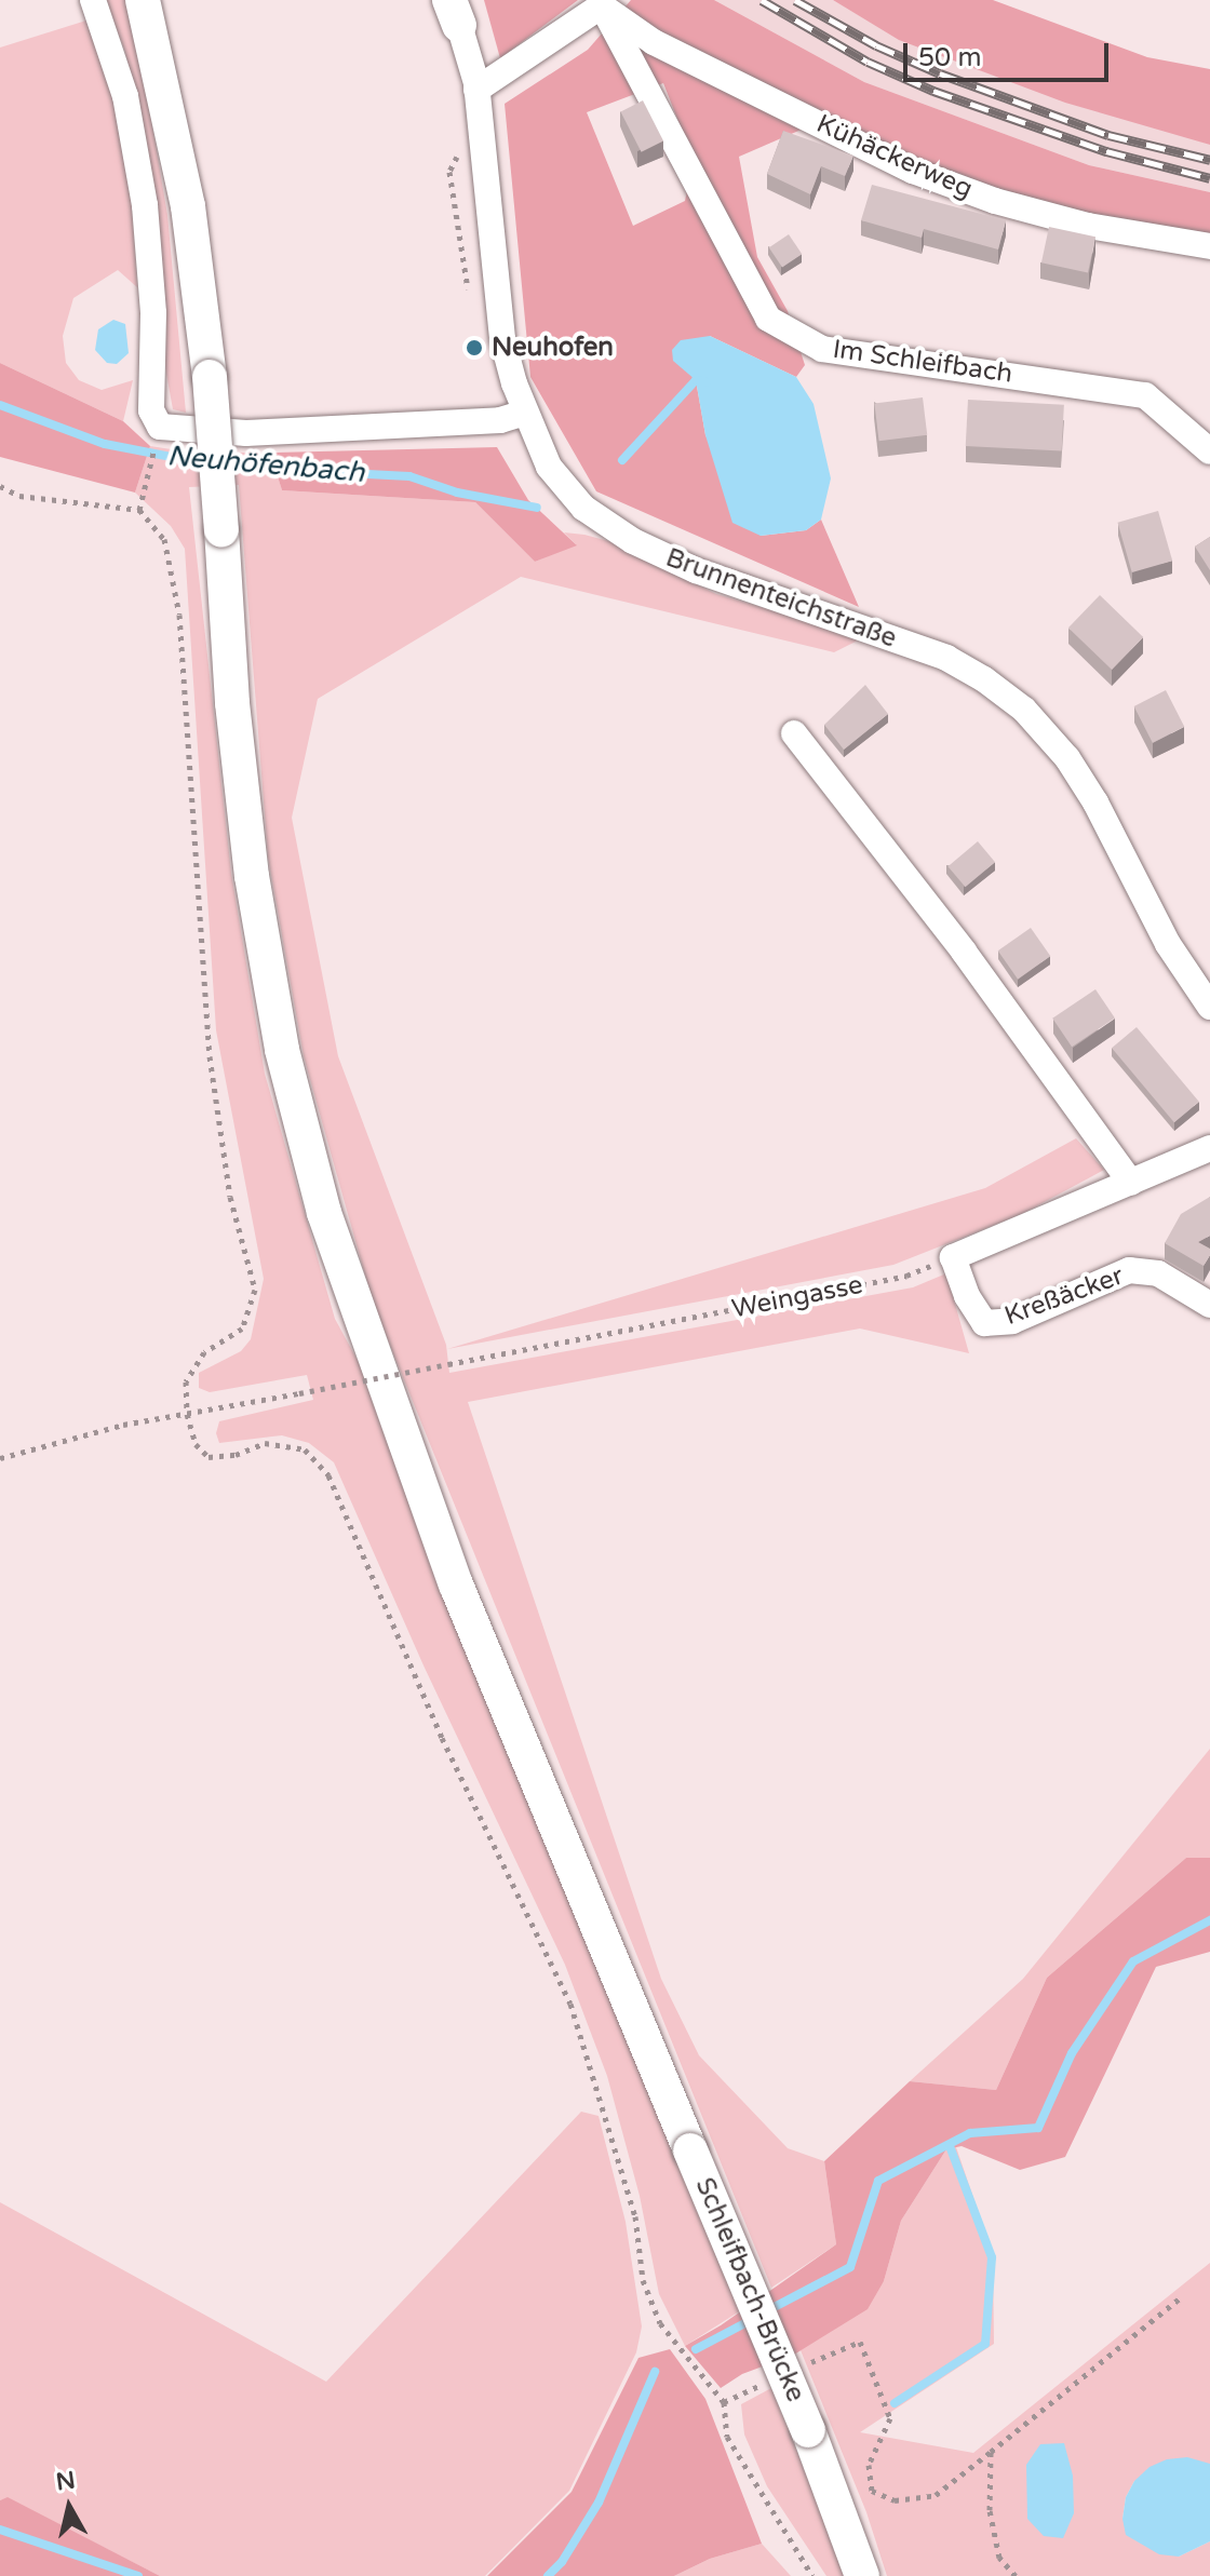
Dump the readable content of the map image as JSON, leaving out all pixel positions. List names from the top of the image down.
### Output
{
  "streets": {
    "main road": ["Schleifbach-Brücke"],
    "street": [
      "Kühäckerweg",
      "Im Schleifbach",
      "Brunnenteichstraße",
      "Kreßäcker"
    ],
    "path": ["Weingasse"]
  },
  "crossings": [
    ["Kühäckerweg", "Im Schleifbach"],
    ["Kreßäcker", "Weingasse"]
  ],
  "water": ["Neuhöfenbach"],
  "places": ["Neuhofen"],
  "scale_bar": "50 m",
  "north": "top"
}
